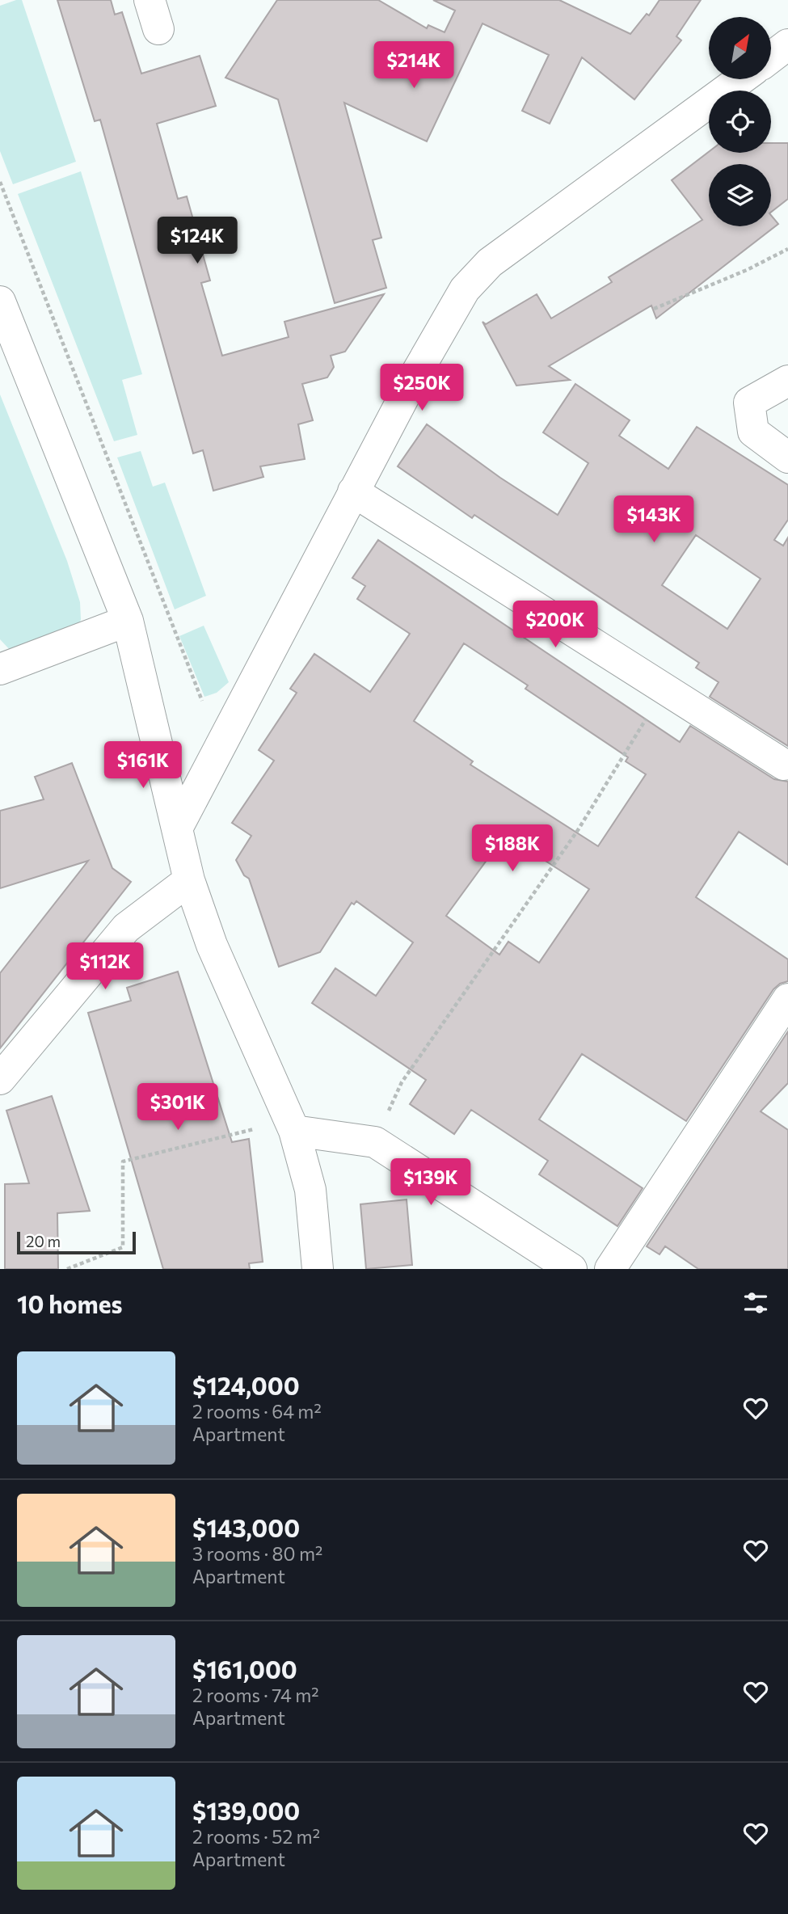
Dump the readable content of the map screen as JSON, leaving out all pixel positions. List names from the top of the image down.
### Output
{
  "scale_bar": "20 m",
  "north": "top right",
  "page": {
    "price": [
      "$214K",
      "$124K",
      "$250K",
      "$143K",
      "$200K",
      "$161K",
      "$188K",
      "$112K",
      "$301K",
      "$139K"
    ],
    "scale": "20 m",
    "heading": "10 homes",
    "list": [
      {
        "name": "$124,000",
        "note": "2 rooms · 64 m² · Apartment"
      },
      {
        "name": "$143,000",
        "note": "3 rooms · 80 m² · Apartment"
      },
      {
        "name": "$161,000",
        "note": "2 rooms · 74 m² · Apartment"
      },
      {
        "name": "$139,000",
        "note": "2 rooms · 52 m² · Apartment"
      }
    ]
  }
}
